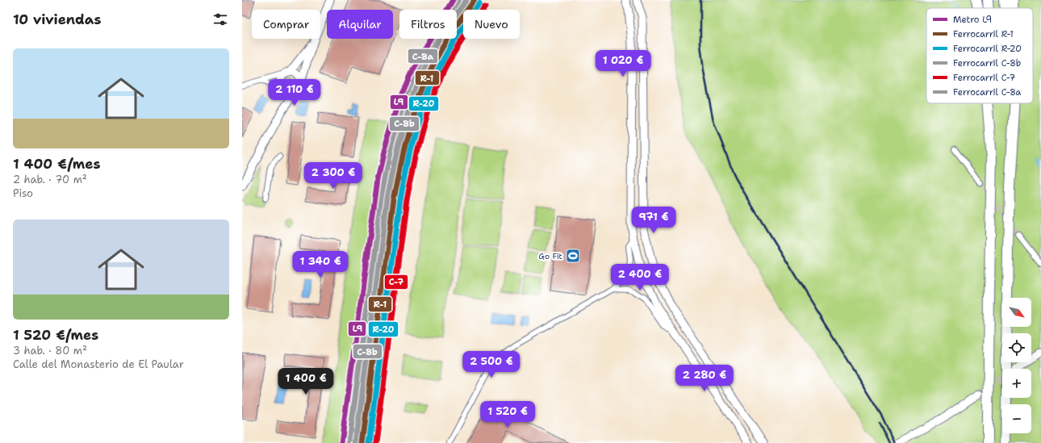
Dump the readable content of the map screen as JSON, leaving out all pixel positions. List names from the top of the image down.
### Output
{
  "places": {
    "sports": ["Go Fit"]
  },
  "lines": [
    "metro line L9",
    "rail line R-1",
    "rail line C-8b",
    "rail line C-8a",
    "rail line R-20",
    "rail line C-7"
  ],
  "legend": [
    "Metro L9",
    "Ferrocarril R-1",
    "Ferrocarril R-20",
    "Ferrocarril C-8b",
    "Ferrocarril C-7",
    "Ferrocarril C-8a"
  ],
  "north": "bottom right",
  "page": {
    "heading": "10 viviendas",
    "chip": [
      "Comprar",
      "Alquilar",
      "Filtros",
      "Nuevo"
    ],
    "list": [
      {
        "name": "1 400 €/mes",
        "note": "2 hab. · 70 m² · Piso"
      },
      {
        "name": "1 520 €/mes",
        "note": "3 hab. · 80 m² · Calle del Monasterio de El Paular"
      }
    ],
    "price": [
      "1 020 €",
      "2 110 €",
      "2 300 €",
      "971 €",
      "1 340 €",
      "2 400 €",
      "2 500 €",
      "2 280 €",
      "1 400 €",
      "1 520 €"
    ],
    "map_buttons": ["+", "−"]
  }
}
